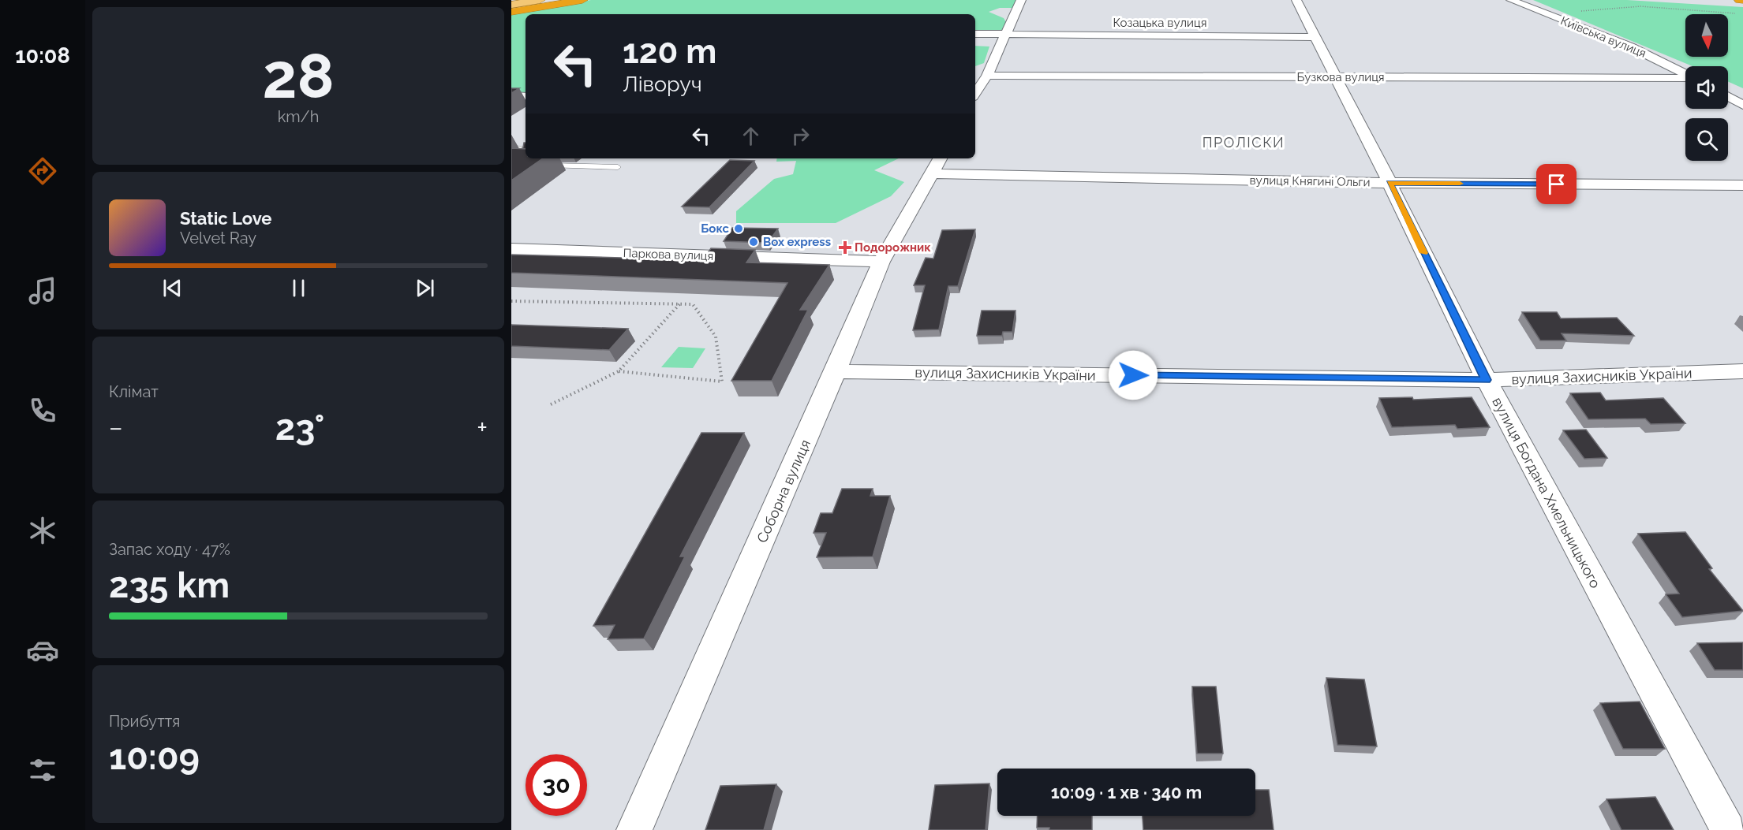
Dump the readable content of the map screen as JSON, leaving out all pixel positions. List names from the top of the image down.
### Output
{
  "streets": {
    "street": [
      "Козацька вулиця",
      "Київська вулиця",
      "Бузкова вулиця",
      "вулиця Княгині Ольги",
      "Паркова вулиця",
      "вулиця Захисників України",
      "Соборна вулиця",
      "вулиця Богдана Хмельницького"
    ]
  },
  "crossings": [
    ["Козацька вулиця", "вулиця Богдана Хмельницького"],
    ["Бузкова вулиця", "вулиця Богдана Хмельницького"],
    ["вулиця Княгині Ольги", "Соборна вулиця"],
    ["вулиця Княгині Ольги", "вулиця Богдана Хмельницького"],
    ["Паркова вулиця", "Соборна вулиця"],
    ["вулиця Захисників України", "Соборна вулиця"],
    ["вулиця Захисників України", "вулиця Богдана Хмельницького"]
  ],
  "districts": ["ПРОЛІСКИ"],
  "places": {
    "other": ["Бокс", "Box express"],
    "health": ["Подорожник"]
  },
  "north": "bottom",
  "page": {
    "tabs": "10:08",
    "tile": [
      ["28", "km/h"],
      "Клімат",
      ["Запас ходу · 47%", "235 km"],
      ["Прибуття", "10:09"]
    ],
    "turn": ["120 m", "Ліворуч"],
    "song": ["Static Love", "Velvet Ray"],
    "heat": ["−", "23°", "+"],
    "limit": "30",
    "trip": "10:09 · 1 хв · 340 m"
  }
}
